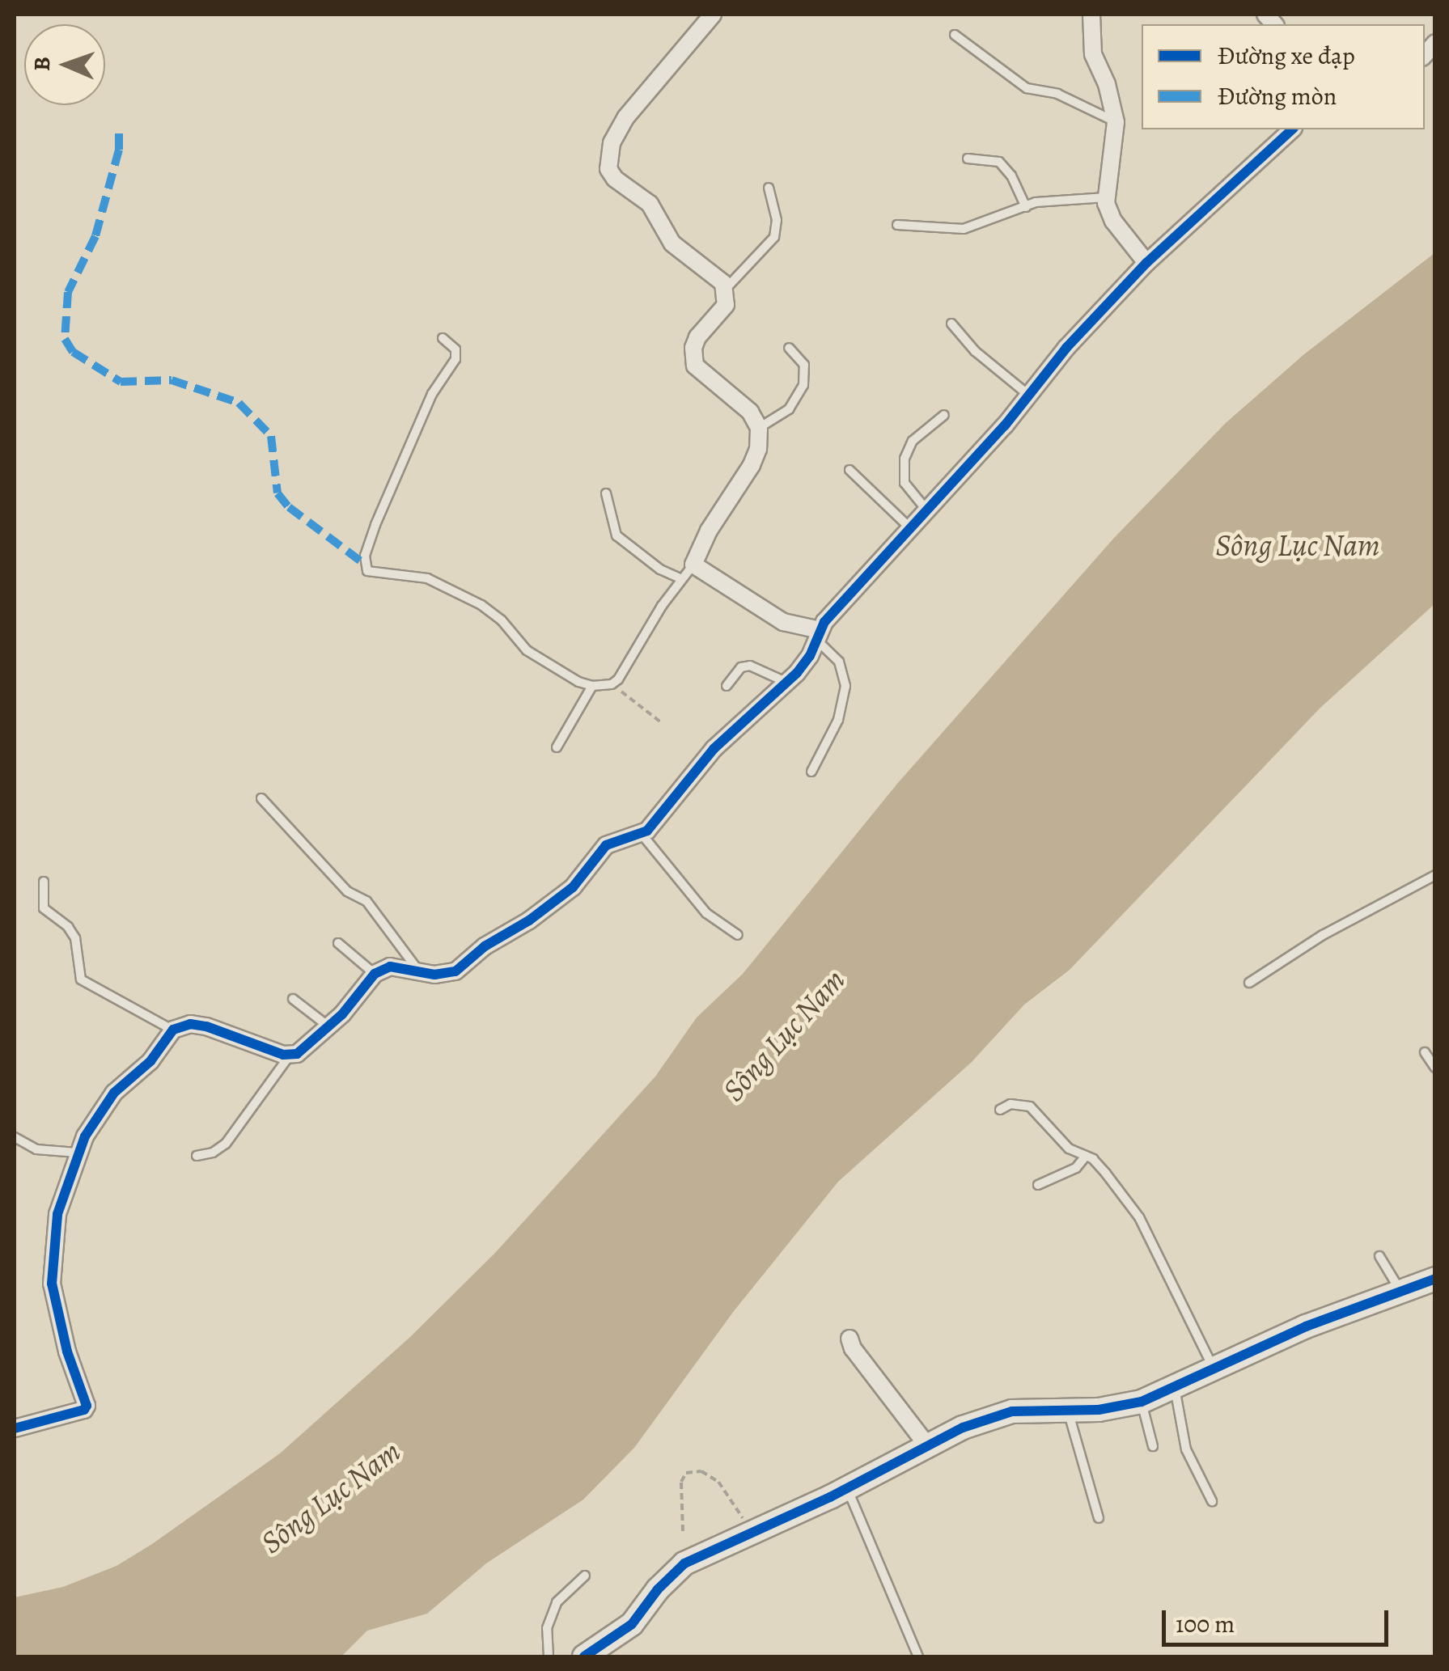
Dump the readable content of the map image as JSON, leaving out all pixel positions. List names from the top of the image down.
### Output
{
  "water": ["Sông Lục Nam"],
  "legend": ["Đường xe đạp", "Đường mòn"],
  "scale_bar": "100 m",
  "north": "left"
}
